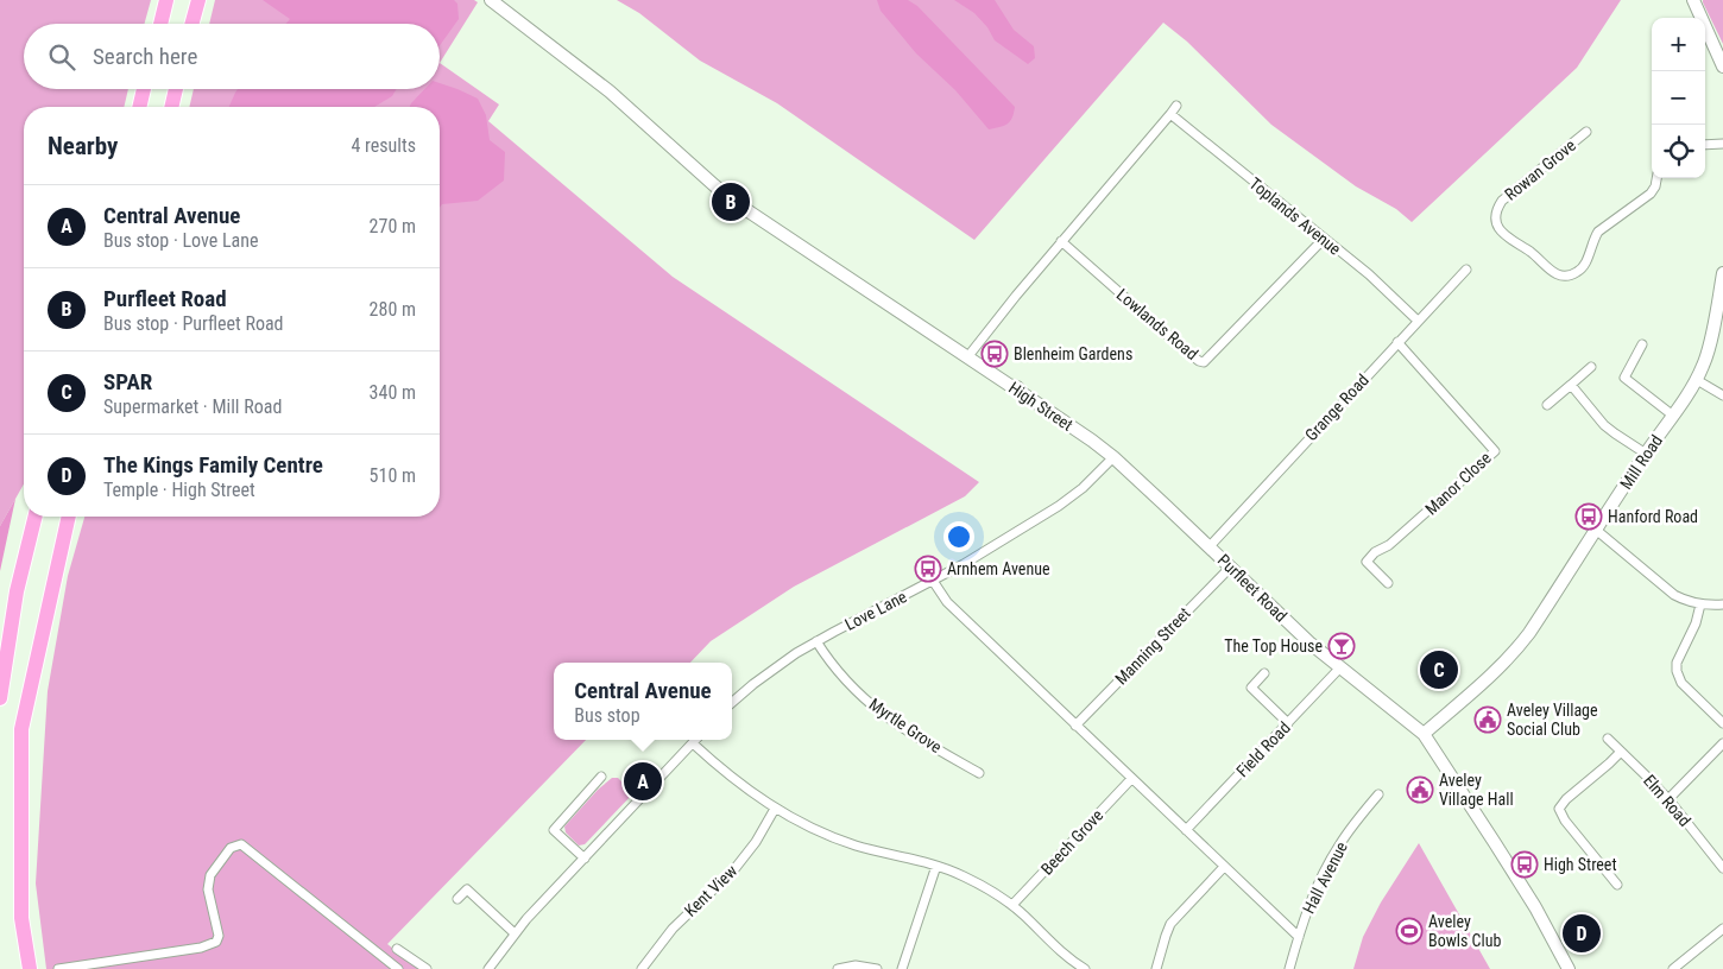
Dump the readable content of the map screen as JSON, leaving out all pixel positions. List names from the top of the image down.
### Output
{
  "streets": {
    "street": [
      "Rowan Grove",
      "Toplands Avenue",
      "Lowlands Road",
      "High Street",
      "Grange Road",
      "Mill Road",
      "Manor Close",
      "Purfleet Road",
      "Love Lane",
      "Manning Street",
      "Myrtle Grove",
      "Field Road",
      "Elm Road",
      "Beech Grove",
      "Hall Avenue",
      "Kent View"
    ]
  },
  "crossings": [
    ["Toplands Avenue", "Lowlands Road"],
    ["Toplands Avenue", "Grange Road"],
    ["High Street", "Purfleet Road"],
    ["High Street", "Love Lane"],
    ["Grange Road", "Manor Close"],
    ["Grange Road", "Purfleet Road"],
    ["Mill Road", "Purfleet Road"],
    ["Purfleet Road", "Love Lane"],
    ["Purfleet Road", "Manning Street"],
    ["Purfleet Road", "Field Road"],
    ["Love Lane", "Myrtle Grove"]
  ],
  "places": {
    "bus stop": [
      "Blenheim Gardens",
      "Hanford Road",
      "Arnhem Avenue",
      "High Street"
    ],
    "bar": ["The Top House"],
    "public building": ["Aveley Village Social Club", "Aveley Village Hall"],
    "sports": ["Aveley Bowls Club"]
  },
  "page": {
    "map_buttons": ["+", "−"],
    "search": "Search here",
    "heading": ["Nearby", "4 results"],
    "pins": [
      "B",
      "C",
      "A",
      "D"
    ],
    "list": [
      {
        "mark": "A",
        "name": "Central Avenue",
        "note": "Bus stop · Love Lane",
        "value": "270 m"
      },
      {
        "mark": "B",
        "name": "Purfleet Road",
        "note": "Bus stop · Purfleet Road",
        "value": "280 m"
      },
      {
        "mark": "C",
        "name": "SPAR",
        "note": "Supermarket · Mill Road",
        "value": "340 m"
      },
      {
        "mark": "D",
        "name": "The Kings Family Centre",
        "note": "Temple · High Street",
        "value": "510 m"
      }
    ],
    "popup": ["Central Avenue", "Bus stop"]
  }
}
